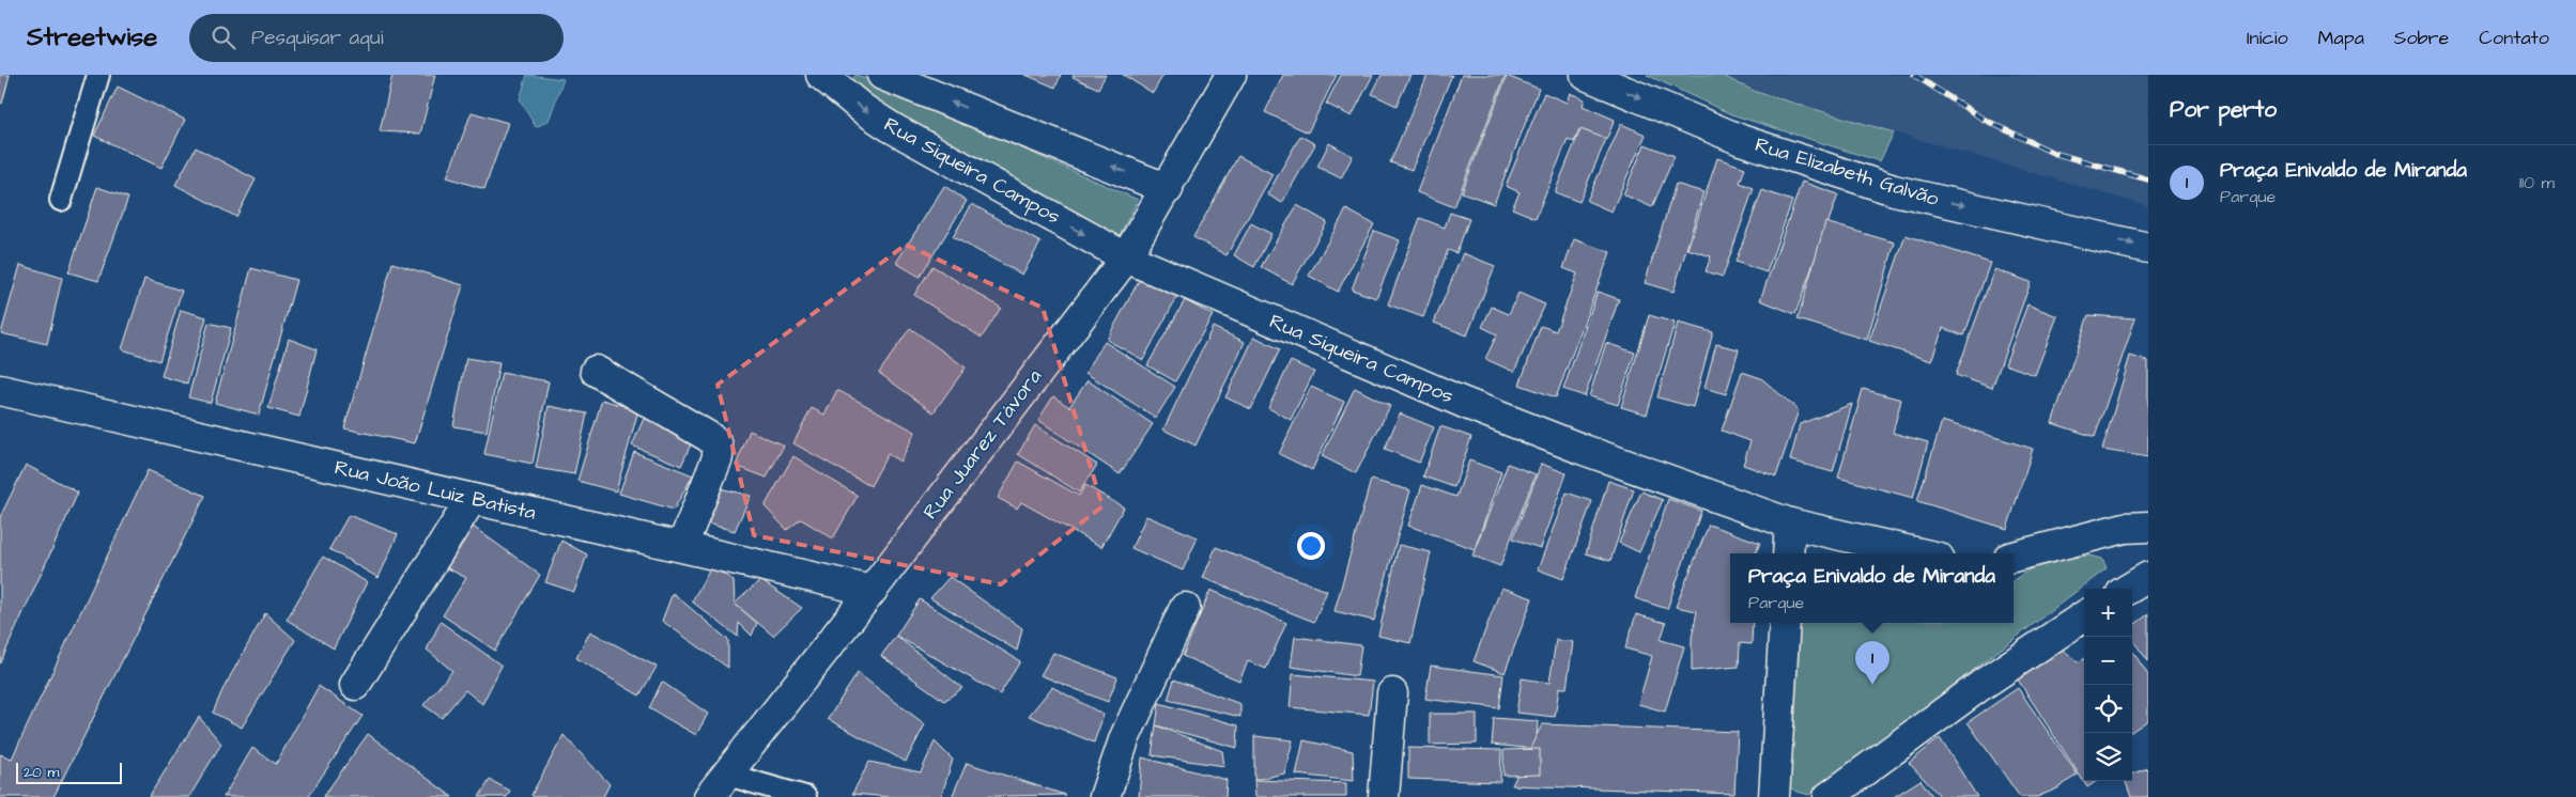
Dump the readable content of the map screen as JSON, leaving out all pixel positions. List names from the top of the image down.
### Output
{
  "streets": {
    "street": [
      "Rua Siqueira Campos",
      "Rua Elizabeth Galvão",
      "Rua Juarez Távora",
      "Rua João Luiz Batista"
    ]
  },
  "crossings": [
    ["Rua Siqueira Campos", "Rua Juarez Távora"],
    ["Rua Juarez Távora", "Rua João Luiz Batista"]
  ],
  "one_way": ["Rua Elizabeth Galvão"],
  "scale_bar": "20 m",
  "page": {
    "header": "Streetwise",
    "search": "Pesquisar aqui",
    "nav": [
      "Início",
      "Mapa",
      "Sobre",
      "Contato"
    ],
    "heading": "Por perto",
    "list": [
      {
        "mark": "1",
        "name": "Praça Enivaldo de Miranda",
        "note": "Parque",
        "value": "110 m"
      }
    ],
    "popup": ["Praça Enivaldo de Miranda", "Parque"],
    "map_buttons": ["+", "−"],
    "pins": "1",
    "scale": "20 m"
  }
}
